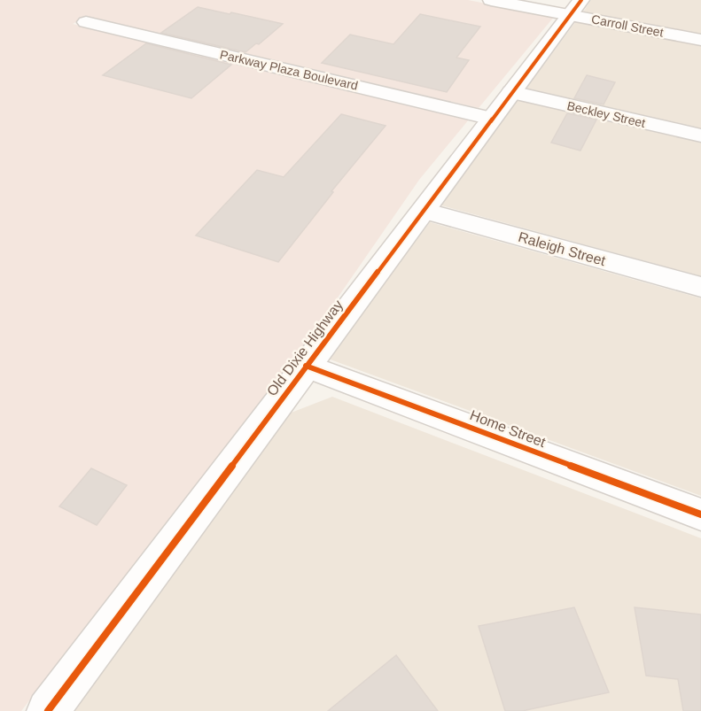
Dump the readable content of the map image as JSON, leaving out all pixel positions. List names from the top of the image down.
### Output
{
  "streets": {
    "street": [
      "Carroll Street",
      "Parkway Plaza Boulevard",
      "Beckley Street",
      "Raleigh Street",
      "Old Dixie Highway",
      "Home Street"
    ]
  },
  "crossings": [
    ["Carroll Street", "Old Dixie Highway"],
    ["Parkway Plaza Boulevard", "Old Dixie Highway"],
    ["Beckley Street", "Old Dixie Highway"],
    ["Raleigh Street", "Old Dixie Highway"],
    ["Old Dixie Highway", "Home Street"]
  ]
}
